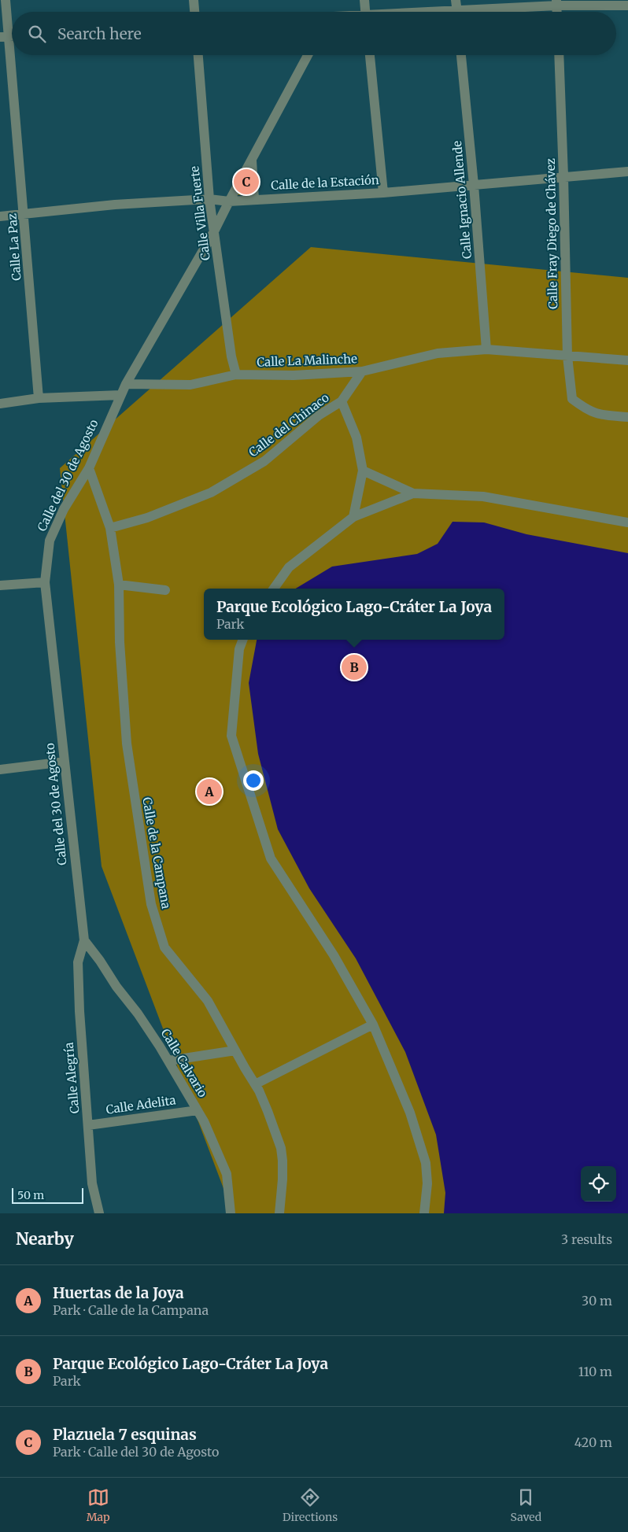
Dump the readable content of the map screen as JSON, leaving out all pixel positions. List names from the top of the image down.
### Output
{
  "streets": {
    "street": [
      "Calle de la Estación",
      "Calle Ignacio Allende",
      "Calle Villa Fuerte",
      "Calle Fray Diego de Chávez",
      "Calle La Paz",
      "Calle La Malinche",
      "Calle del Chinaco",
      "Calle del 30 de Agosto",
      "Calle de la Campana",
      "Calle Calvario",
      "Calle Alegría",
      "Calle Adelita"
    ]
  },
  "crossings": [
    ["Calle de la Estación", "Calle Ignacio Allende"],
    ["Calle de la Estación", "Calle Villa Fuerte"],
    ["Calle de la Estación", "Calle Fray Diego de Chávez"],
    ["Calle de la Estación", "Calle La Paz"],
    ["Calle de la Estación", "Calle del 30 de Agosto"],
    ["Calle Ignacio Allende", "Calle La Malinche"],
    ["Calle Villa Fuerte", "Calle La Malinche"],
    ["Calle Villa Fuerte", "Calle del 30 de Agosto"],
    ["Calle Fray Diego de Chávez", "Calle La Malinche"],
    ["Calle La Malinche", "Calle del Chinaco"],
    ["Calle La Malinche", "Calle del 30 de Agosto"],
    ["Calle del Chinaco", "Calle de la Campana"],
    ["Calle del 30 de Agosto", "Calle de la Campana"],
    ["Calle del 30 de Agosto", "Calle Calvario"],
    ["Calle del 30 de Agosto", "Calle Alegría"],
    ["Calle Calvario", "Calle Alegría"],
    ["Calle Calvario", "Calle Adelita"],
    ["Calle Alegría", "Calle Adelita"]
  ],
  "scale_bar": "50 m",
  "page": {
    "search": "Search here",
    "pins": ["C", "B", "A"],
    "popup": ["Parque Ecológico Lago-Cráter La Joya", "Park"],
    "scale": "50 m",
    "heading": ["Nearby", "3 results"],
    "list": [
      {
        "mark": "A",
        "name": "Huertas de la Joya",
        "note": "Park · Calle de la Campana",
        "value": "30 m"
      },
      {
        "mark": "B",
        "name": "Parque Ecológico Lago-Cráter La Joya",
        "note": "Park",
        "value": "110 m"
      },
      {
        "mark": "C",
        "name": "Plazuela 7 esquinas",
        "note": "Park · Calle del 30 de Agosto",
        "value": "420 m"
      }
    ],
    "nav": ["Map", "Directions", "Saved"]
  }
}
